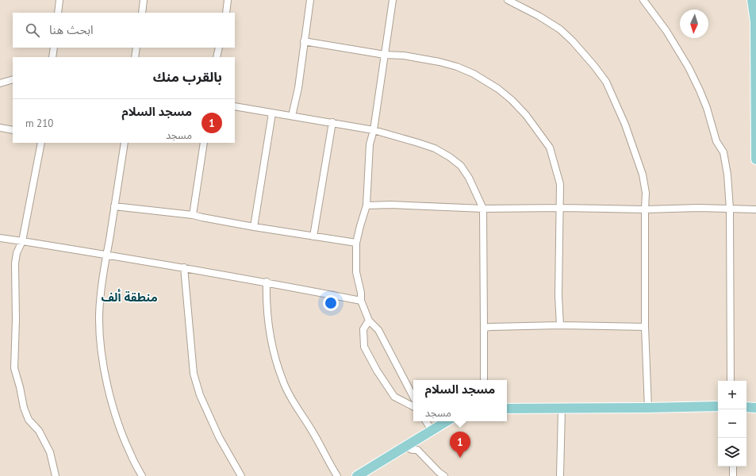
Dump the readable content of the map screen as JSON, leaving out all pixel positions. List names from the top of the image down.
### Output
{
  "districts": ["منطقة ألف"],
  "north": "bottom",
  "page": {
    "search": "ابحث هنا",
    "heading": "بالقرب منك",
    "list": [
      {
        "mark": "1",
        "name": "مسجد السلام",
        "note": "مسجد",
        "value": "210 m"
      }
    ],
    "popup": ["مسجد السلام", "مسجد"],
    "map_buttons": ["+", "−"],
    "pins": "1"
  }
}
